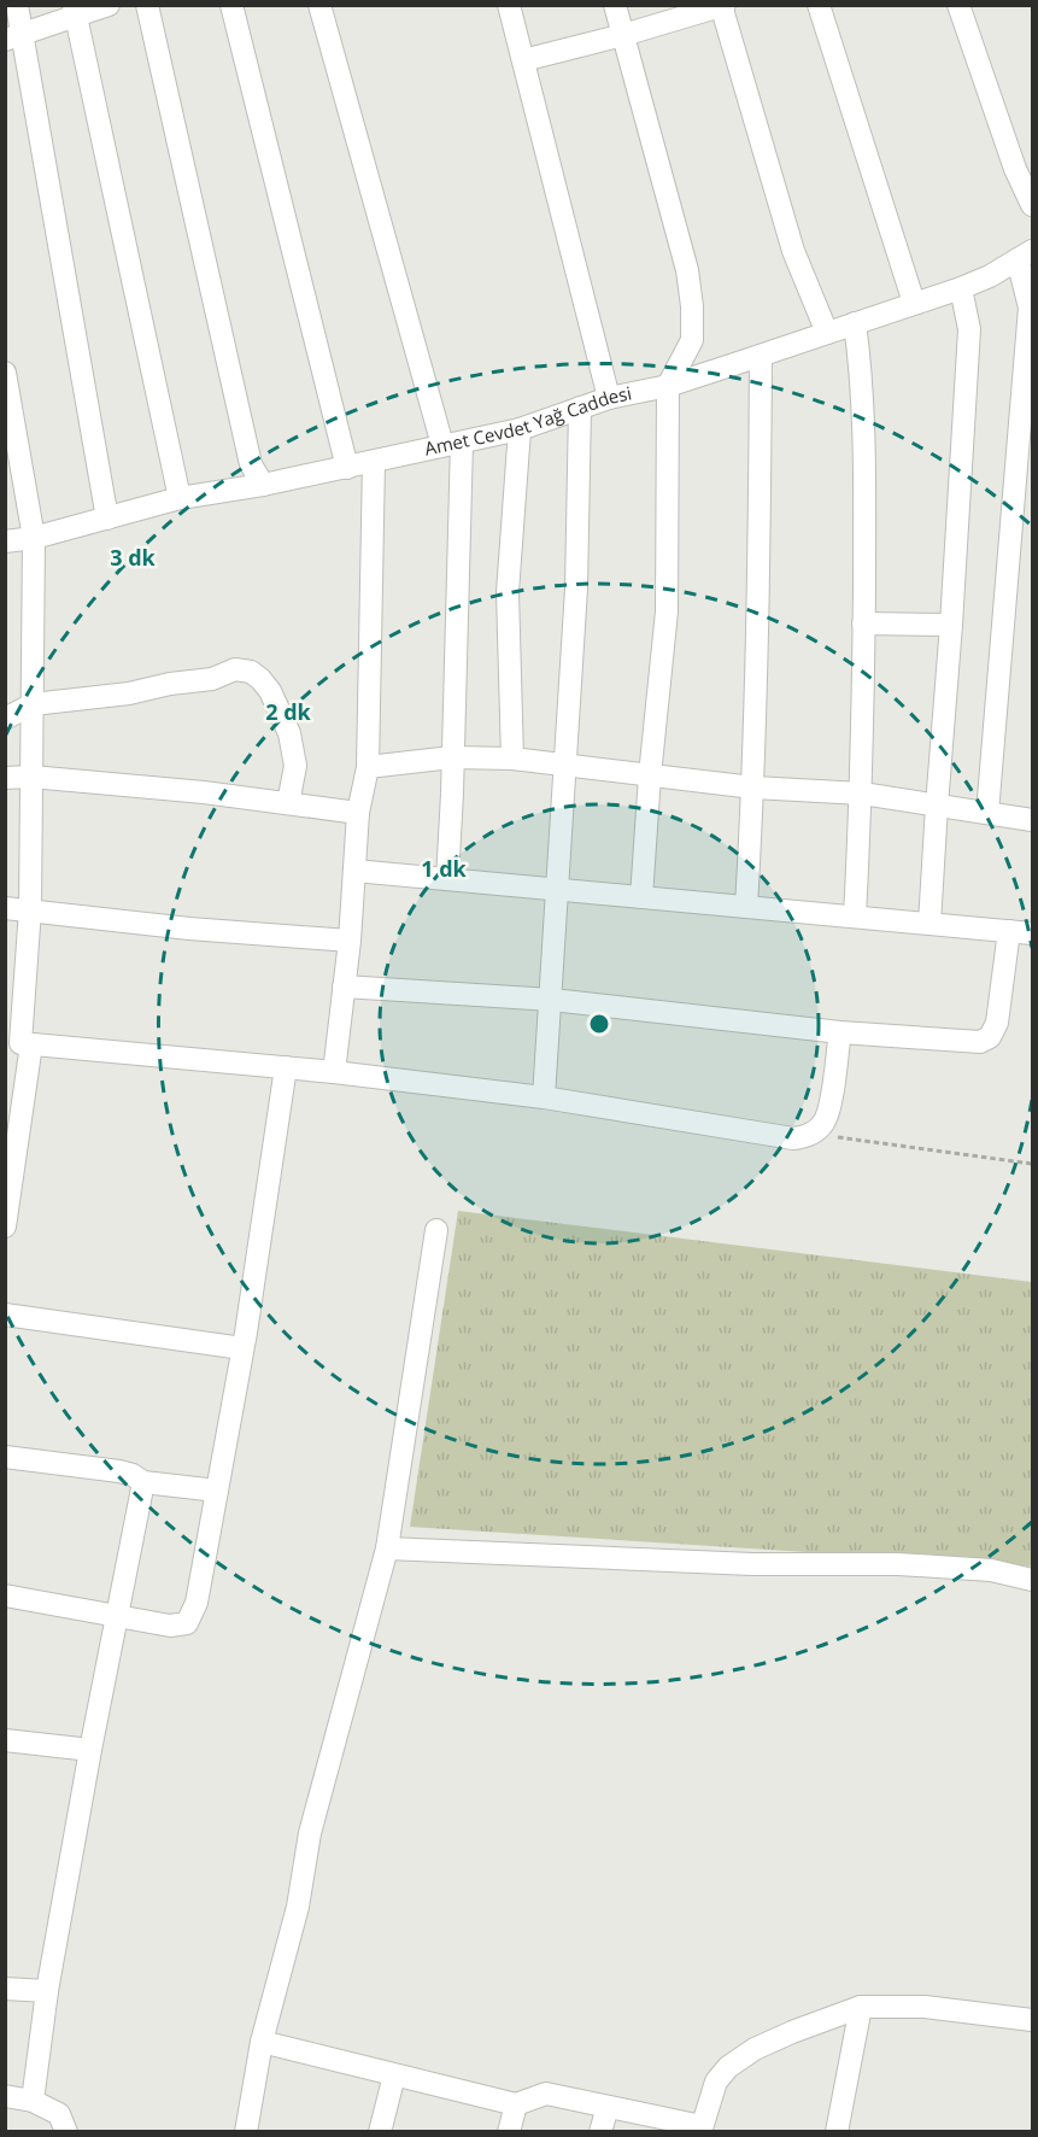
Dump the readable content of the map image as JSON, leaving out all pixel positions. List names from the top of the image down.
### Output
{
  "streets": {
    "street": ["Amet Cevdet Yağ Caddesi"]
  },
  "rings": ["3 dk", "2 dk", "1 dk"]
}
